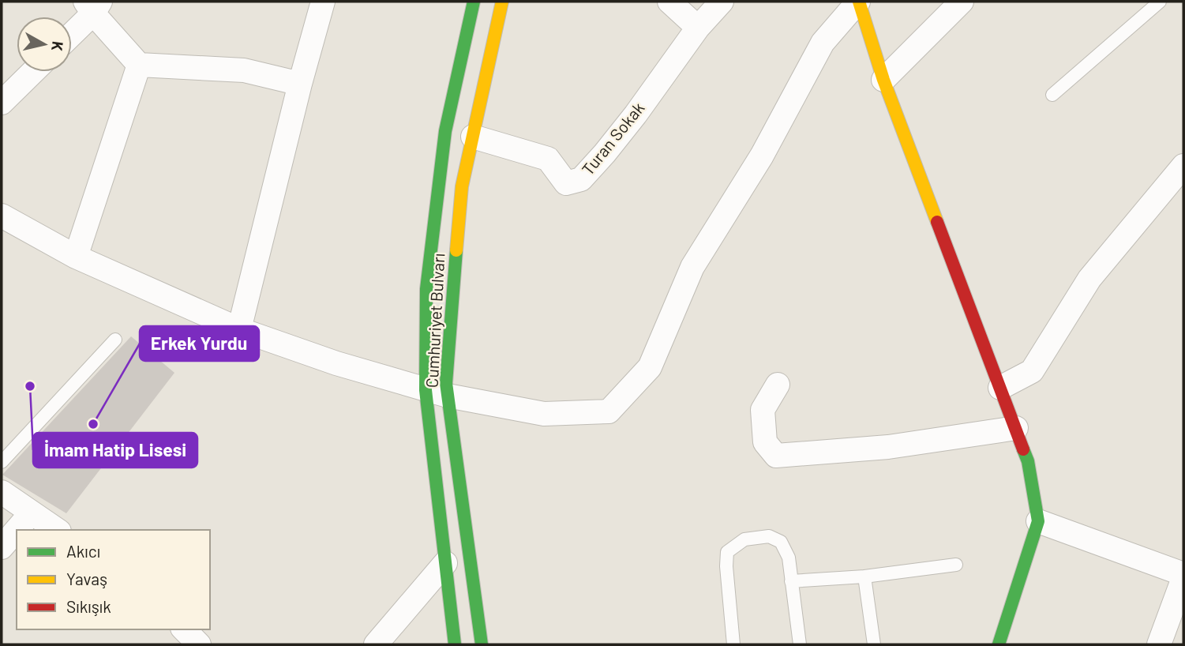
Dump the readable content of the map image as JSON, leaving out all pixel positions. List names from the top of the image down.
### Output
{
  "streets": {
    "main road": ["Cumhuriyet Bulvarı"],
    "street": ["Turan Sokak"]
  },
  "crossings": [
    ["Turan Sokak", "Cumhuriyet Bulvarı"]
  ],
  "places": ["İmam Hatip Lisesi", "Erkek Yurdu"],
  "legend": ["Akıcı", "Yavaş", "Sıkışık"],
  "north": "right"
}
